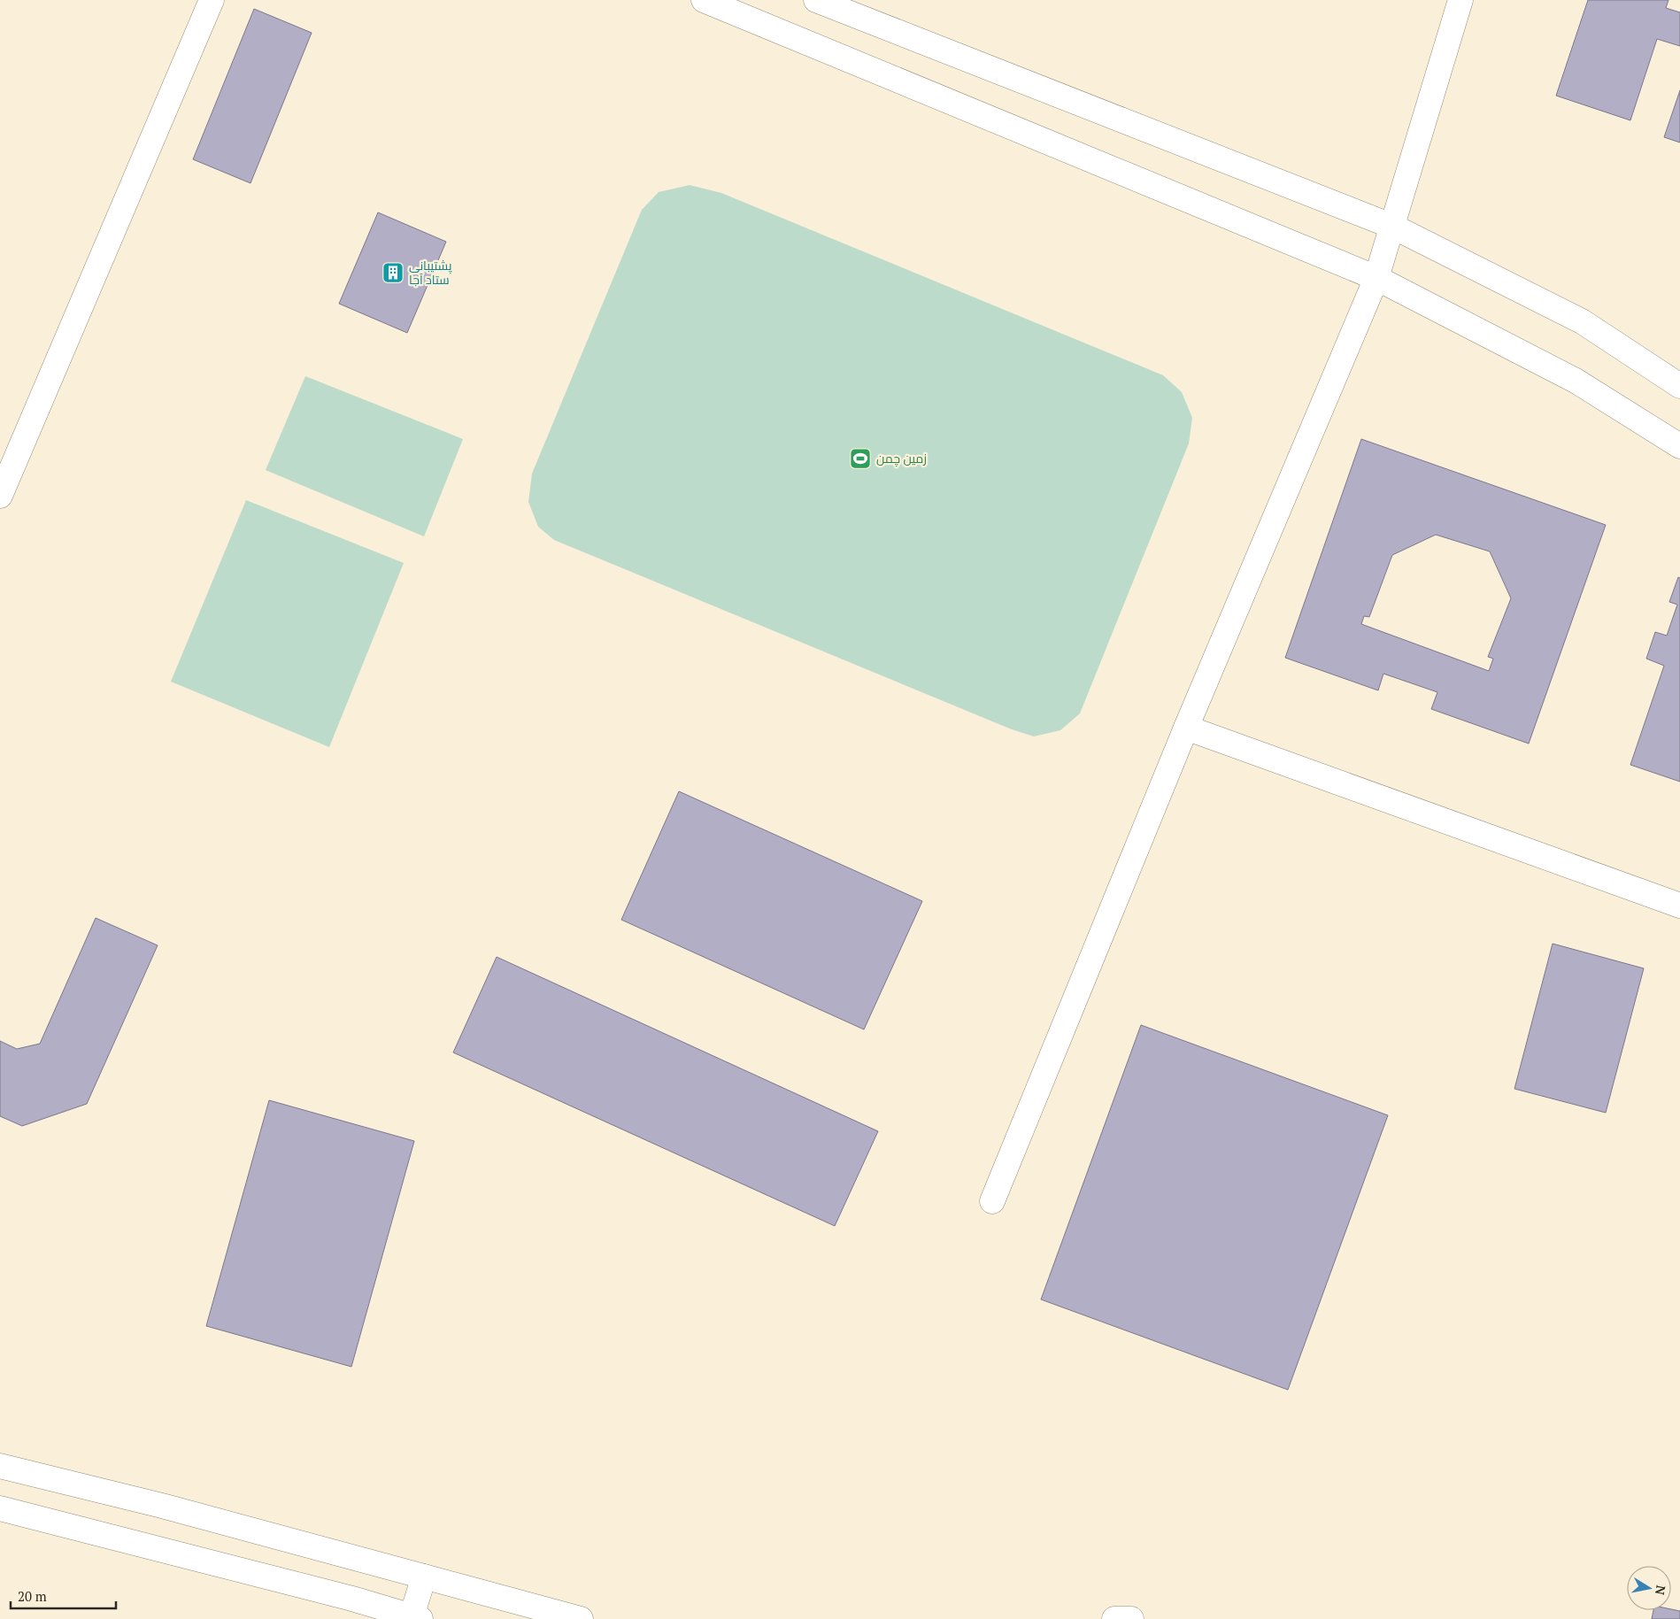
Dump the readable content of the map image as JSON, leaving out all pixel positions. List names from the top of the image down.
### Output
{
  "places": {
    "building": ["پشتیبانی ستاد آجا"],
    "sports": ["زمین چمن"]
  },
  "scale_bar": "20 m",
  "north": "right"
}
